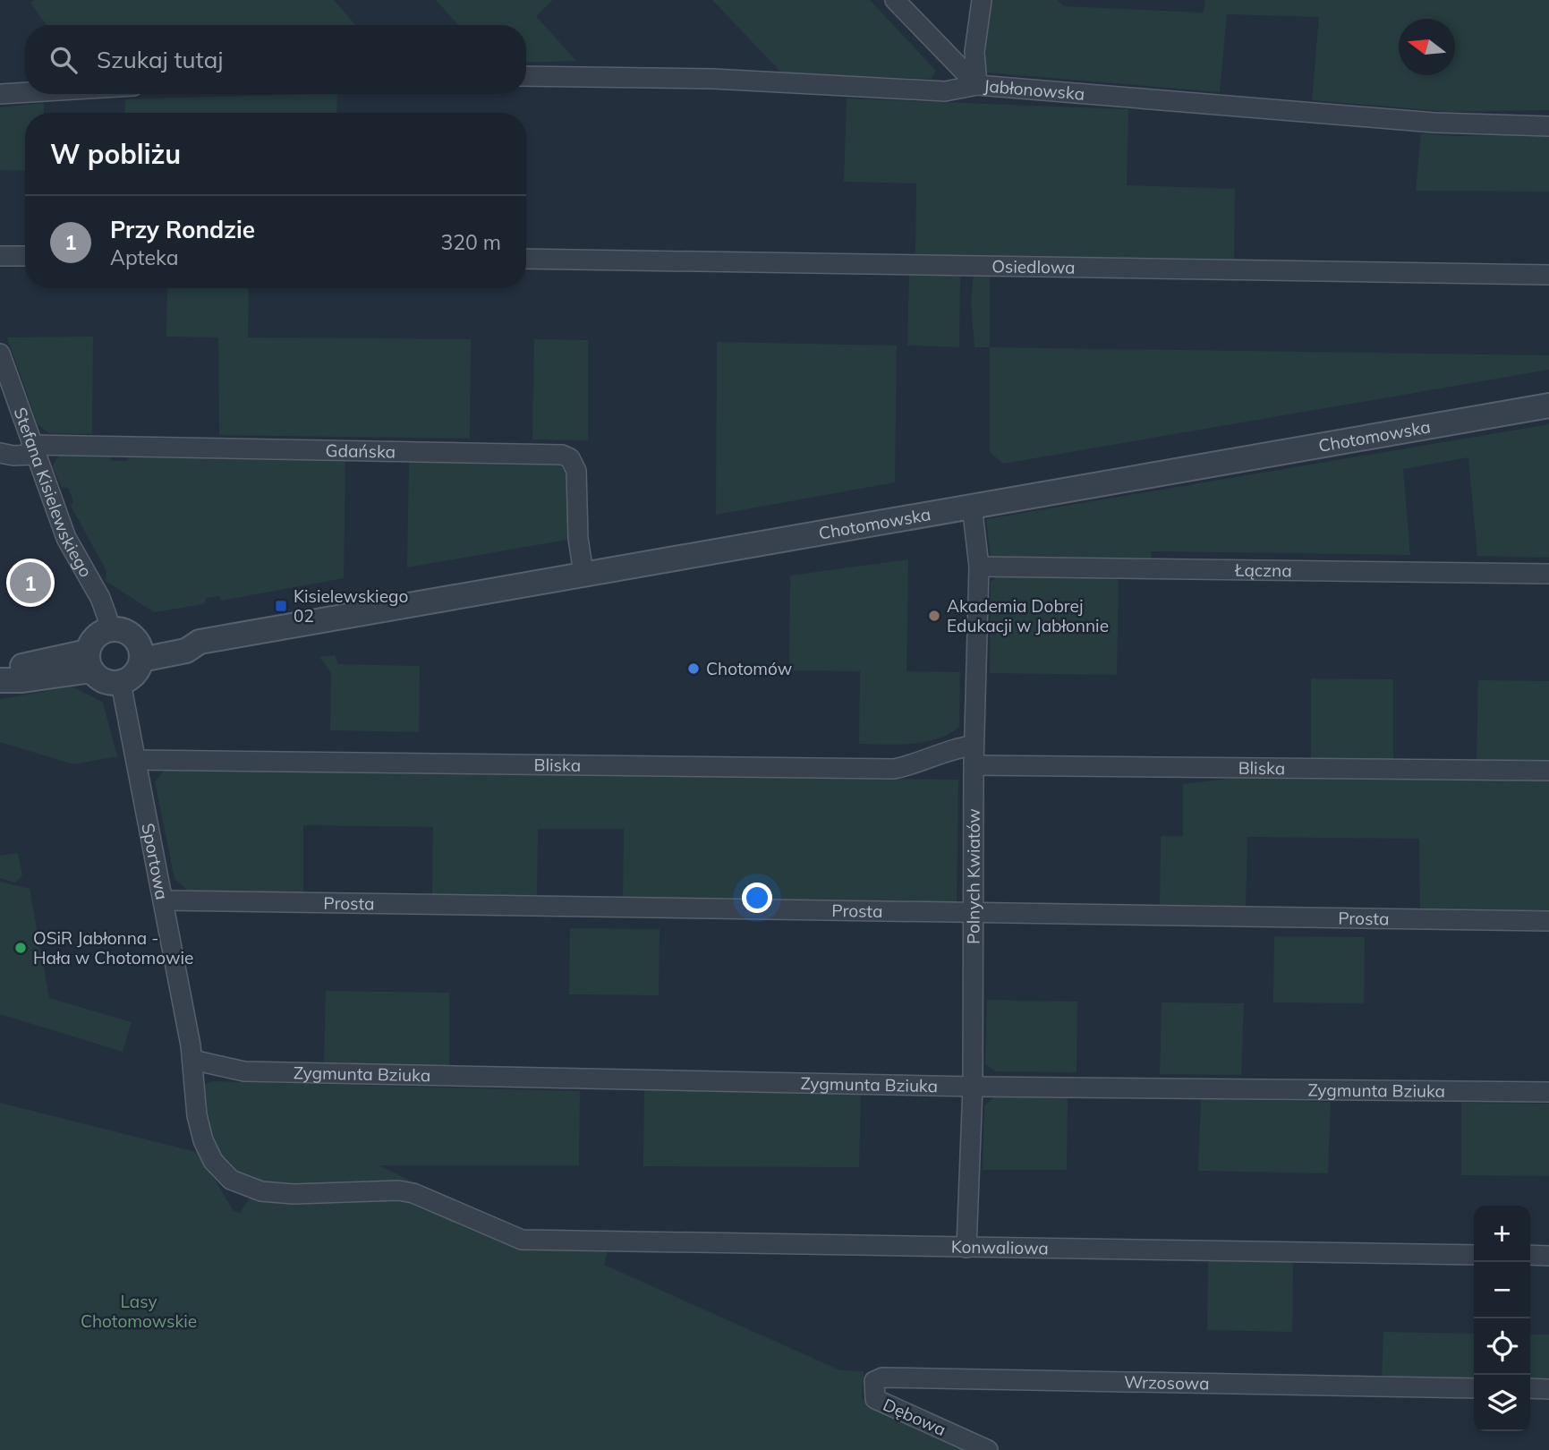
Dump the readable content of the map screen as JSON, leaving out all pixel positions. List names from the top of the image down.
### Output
{
  "streets": {
    "street": [
      "Jabłonowska",
      "Osiedlowa",
      "Chotomowska",
      "Gdańska",
      "Stefana Kisielewskiego",
      "Łączna",
      "Bliska",
      "Sportowa",
      "Polnych Kwiatów",
      "Prosta",
      "Zygmunta Bziuka",
      "Konwaliowa",
      "Wrzosowa",
      "Dębowa"
    ]
  },
  "crossings": [
    ["Chotomowska", "Gdańska"],
    ["Chotomowska", "Stefana Kisielewskiego"],
    ["Chotomowska", "Sportowa"],
    ["Chotomowska", "Polnych Kwiatów"],
    ["Gdańska", "Stefana Kisielewskiego"],
    ["Stefana Kisielewskiego", "Sportowa"],
    ["Łączna", "Polnych Kwiatów"],
    ["Bliska", "Sportowa"],
    ["Bliska", "Polnych Kwiatów"],
    ["Sportowa", "Prosta"],
    ["Sportowa", "Zygmunta Bziuka"],
    ["Sportowa", "Konwaliowa"],
    ["Polnych Kwiatów", "Prosta"],
    ["Polnych Kwiatów", "Zygmunta Bziuka"],
    ["Polnych Kwiatów", "Konwaliowa"],
    ["Wrzosowa", "Dębowa"]
  ],
  "parks": ["Lasy Chotomowskie"],
  "places": {
    "transit": ["Kisielewskiego 02"],
    "other": ["Akademia Dobrej Edukacji w Jabłonnie", "Chotomów", "OSiR Jabłonna - Hała w Chotomowie"]
  },
  "north": "left",
  "page": {
    "search": "Szukaj tutaj",
    "heading": "W pobliżu",
    "list": [
      {
        "mark": "1",
        "name": "Przy Rondzie",
        "note": "Apteka",
        "value": "320 m"
      }
    ],
    "pins": "1",
    "map_buttons": ["+", "−"]
  }
}
